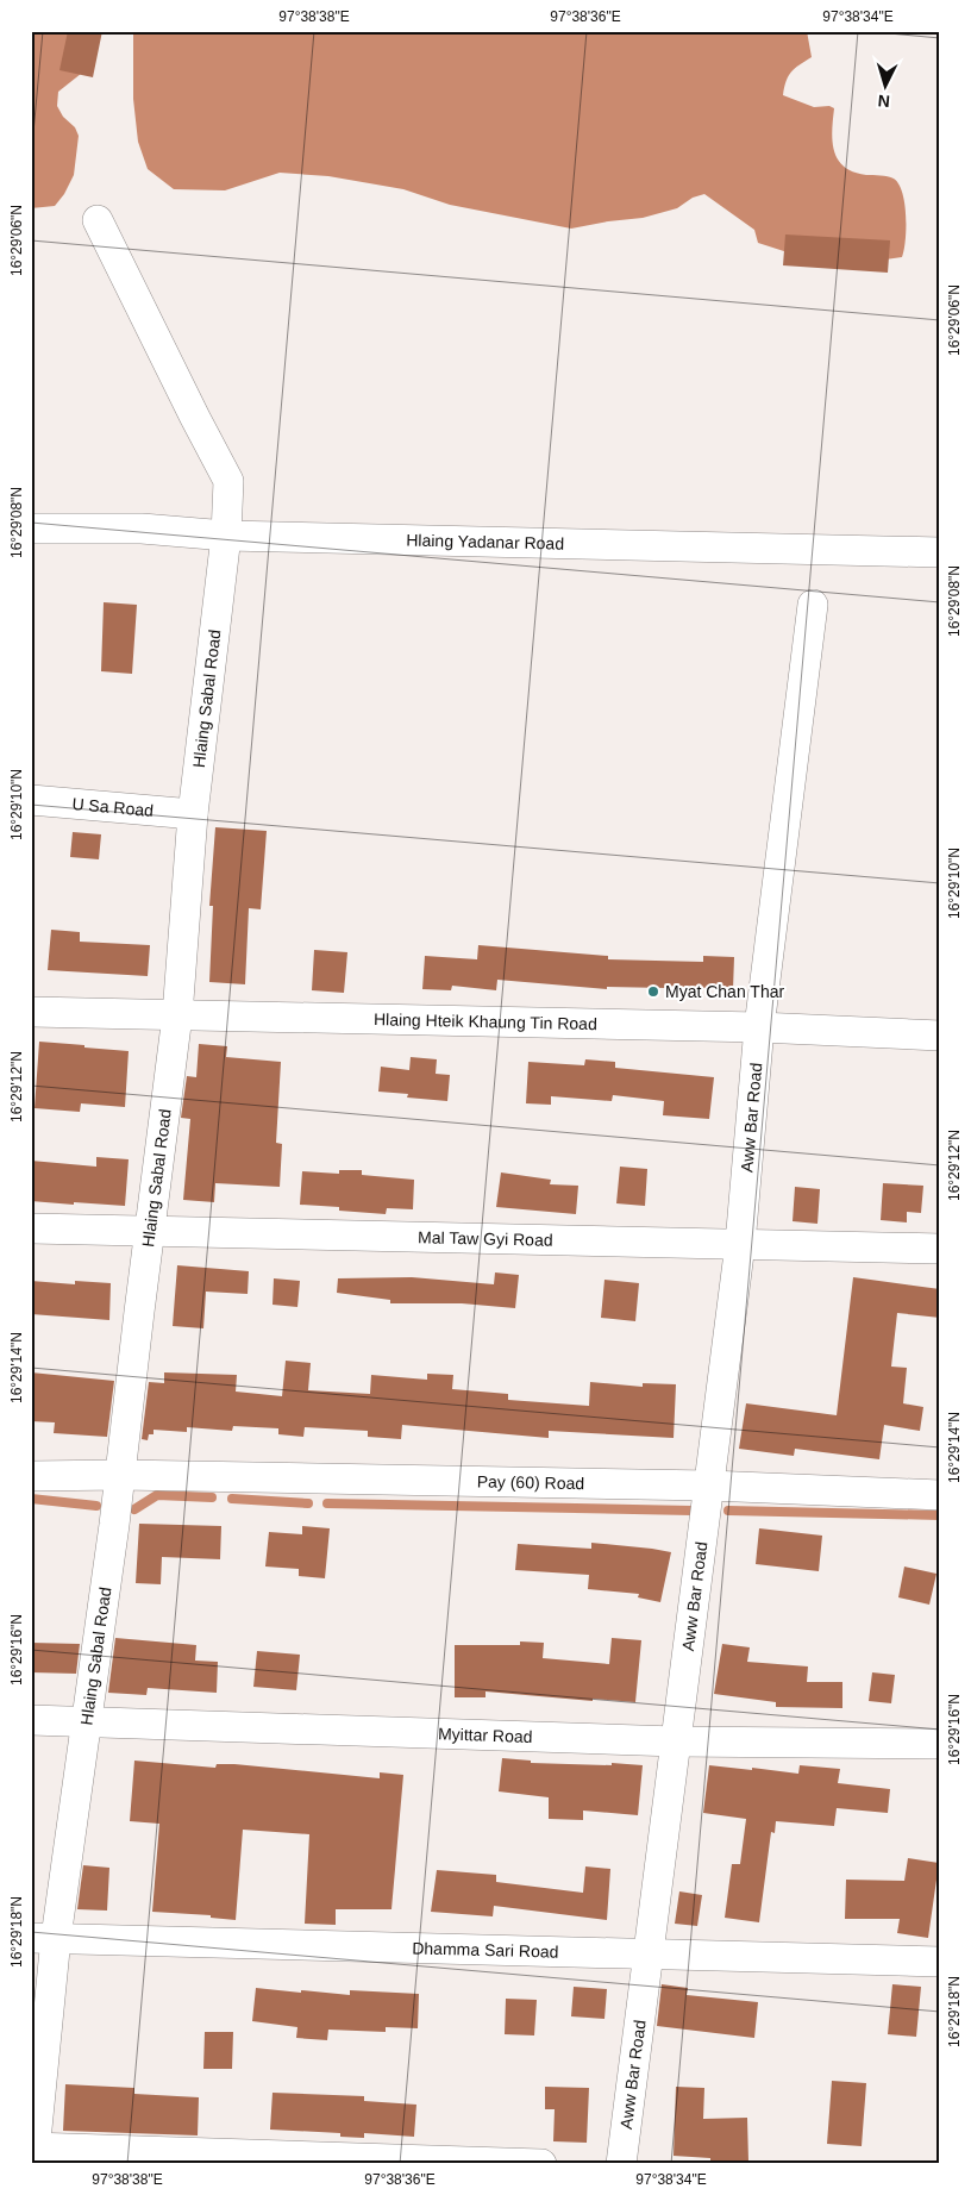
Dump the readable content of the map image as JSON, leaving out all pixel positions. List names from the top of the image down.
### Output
{
  "streets": {
    "street": [
      "Hlaing Yadanar Road",
      "Hlaing Sabal Road",
      "U Sa Road",
      "Hlaing Hteik Khaung Tin Road",
      "Aww Bar Road",
      "Mal Taw Gyi Road",
      "Pay (60) Road",
      "Myittar Road",
      "Dhamma Sari Road"
    ]
  },
  "crossings": [
    ["Hlaing Yadanar Road", "Hlaing Sabal Road"],
    ["Hlaing Sabal Road", "U Sa Road"],
    ["Hlaing Sabal Road", "Hlaing Hteik Khaung Tin Road"],
    ["Hlaing Sabal Road", "Mal Taw Gyi Road"],
    ["Hlaing Sabal Road", "Pay (60) Road"],
    ["Hlaing Sabal Road", "Myittar Road"],
    ["Hlaing Sabal Road", "Dhamma Sari Road"],
    ["Hlaing Hteik Khaung Tin Road", "Aww Bar Road"],
    ["Aww Bar Road", "Mal Taw Gyi Road"],
    ["Aww Bar Road", "Pay (60) Road"],
    ["Aww Bar Road", "Myittar Road"],
    ["Aww Bar Road", "Dhamma Sari Road"]
  ],
  "places": ["Myat Chan Thar"],
  "north": "bottom",
  "coordinates": [
    "97°38'38\"E",
    "97°38'36\"E",
    "97°38'34\"E",
    "16°29'06\"N",
    "16°29'08\"N",
    "16°29'10\"N",
    "16°29'12\"N",
    "16°29'14\"N",
    "16°29'16\"N",
    "16°29'18\"N"
  ]
}
